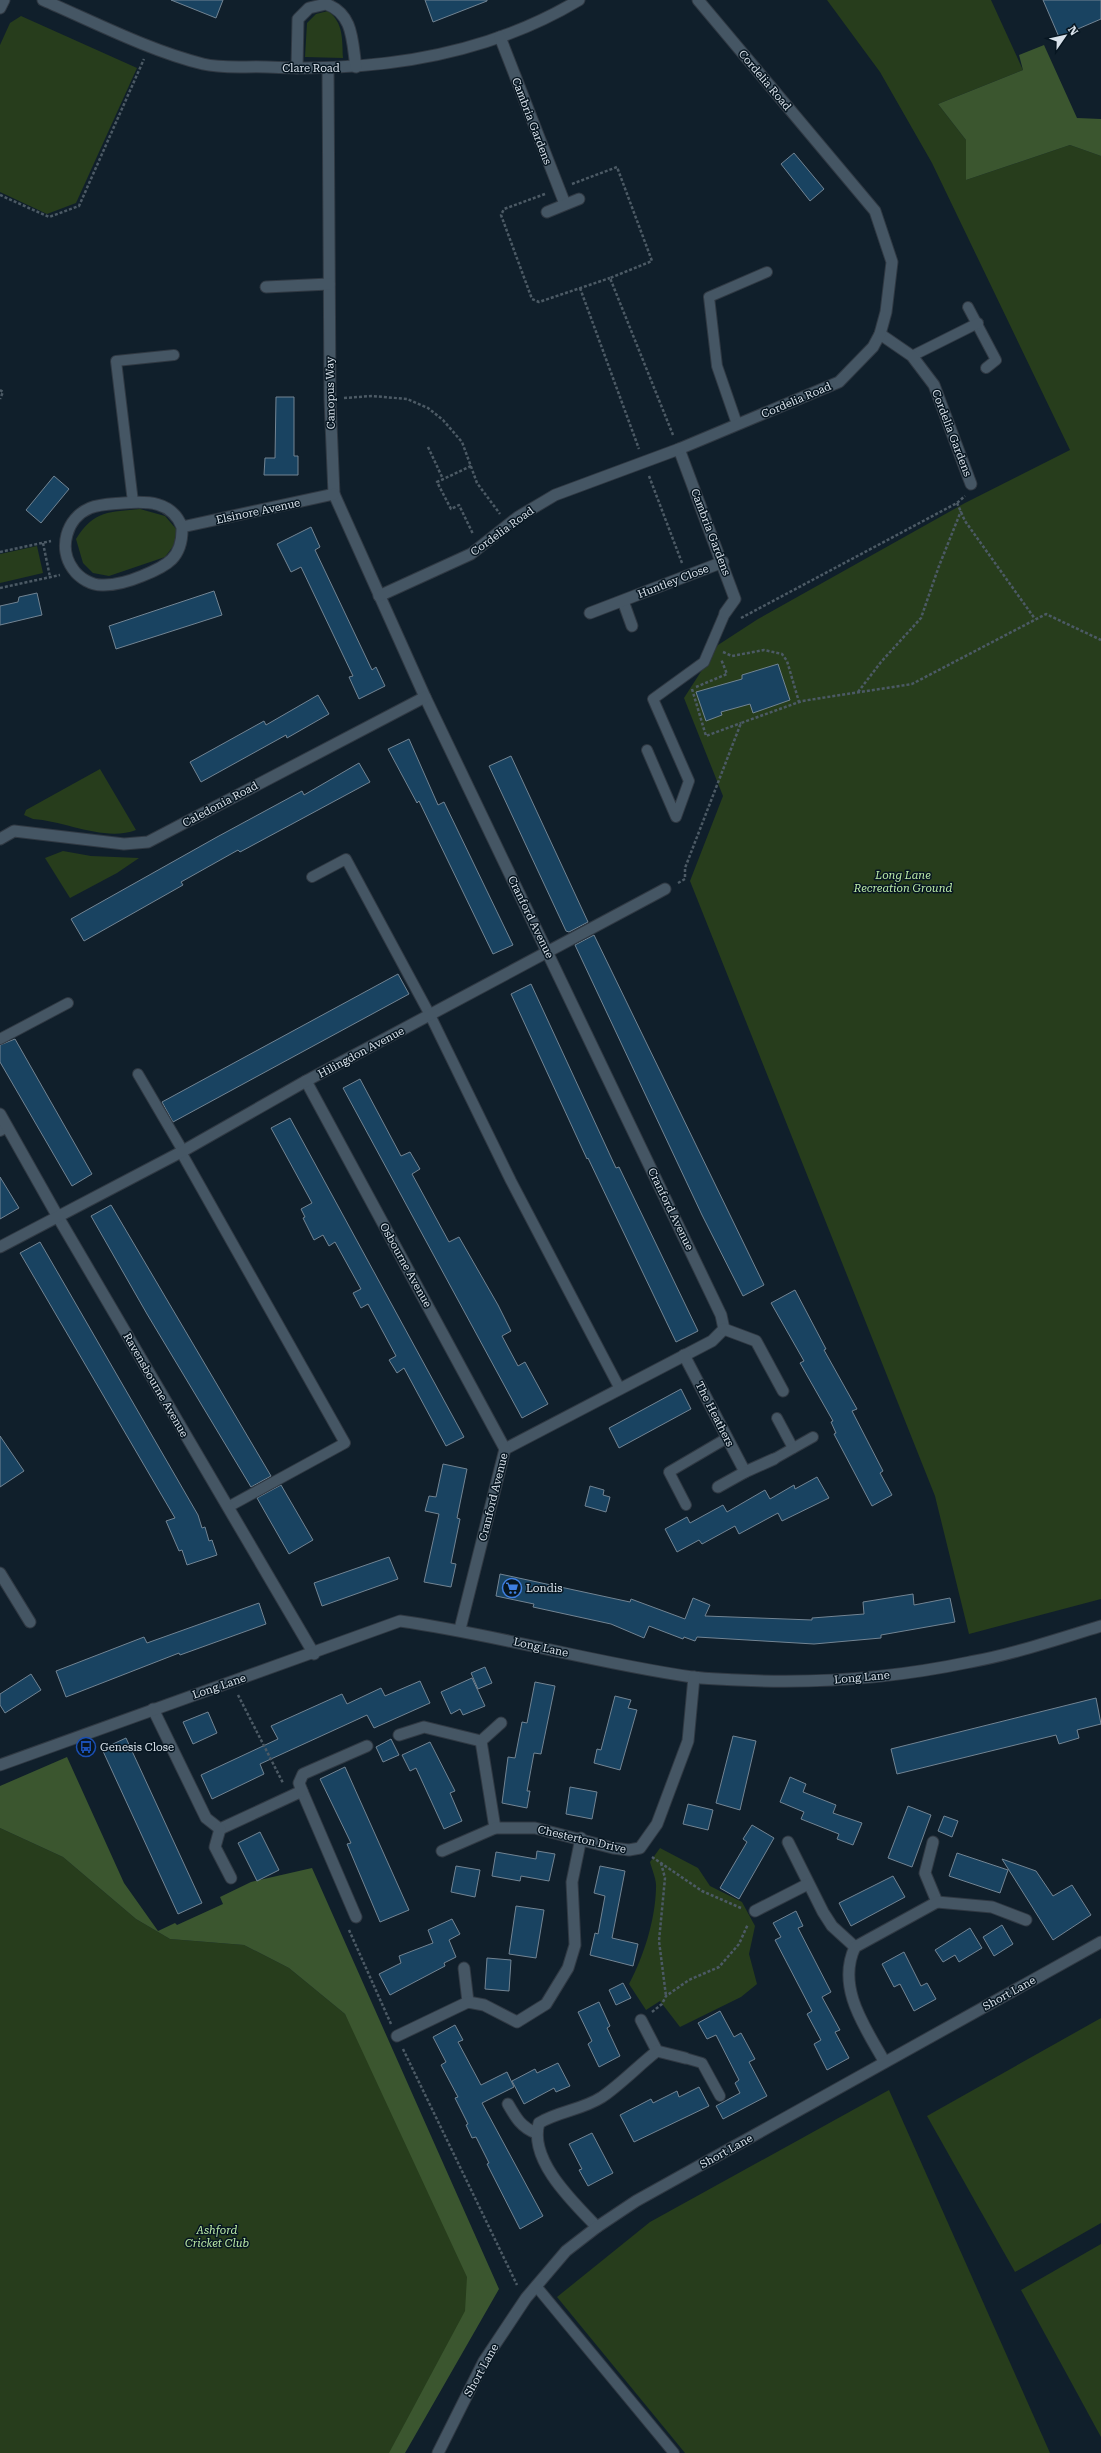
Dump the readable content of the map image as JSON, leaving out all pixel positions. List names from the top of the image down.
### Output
{
  "streets": {
    "street": [
      "Clare Road",
      "Cordelia Road",
      "Cambria Gardens",
      "Canopus Way",
      "Cordelia Gardens",
      "Elsinore Avenue",
      "Huntley Close",
      "Caledonia Road",
      "Cranford Avenue",
      "Hilingdon Avenue",
      "Osbourne Avenue",
      "Ravensbourne Avenue",
      "The Heathers",
      "Long Lane",
      "Chesterton Drive",
      "Short Lane"
    ]
  },
  "crossings": [
    ["Clare Road", "Cambria Gardens"],
    ["Clare Road", "Canopus Way"],
    ["Cordelia Road", "Cambria Gardens"],
    ["Cordelia Road", "Canopus Way"],
    ["Cordelia Road", "Cordelia Gardens"],
    ["Cambria Gardens", "Huntley Close"],
    ["Canopus Way", "Elsinore Avenue"],
    ["Canopus Way", "Caledonia Road"],
    ["Canopus Way", "Cranford Avenue"],
    ["Caledonia Road", "Cranford Avenue"],
    ["Cranford Avenue", "Hilingdon Avenue"],
    ["Cranford Avenue", "Osbourne Avenue"],
    ["Cranford Avenue", "The Heathers"],
    ["Cranford Avenue", "Long Lane"],
    ["Hilingdon Avenue", "Osbourne Avenue"],
    ["Hilingdon Avenue", "Ravensbourne Avenue"],
    ["Ravensbourne Avenue", "Long Lane"],
    ["Long Lane", "Chesterton Drive"]
  ],
  "parks": ["Long Lane Recreation Ground", "Ashford Cricket Club"],
  "places": {
    "supermarket": ["Londis"],
    "bus stop": ["Genesis Close"]
  },
  "north": "top right"
}
